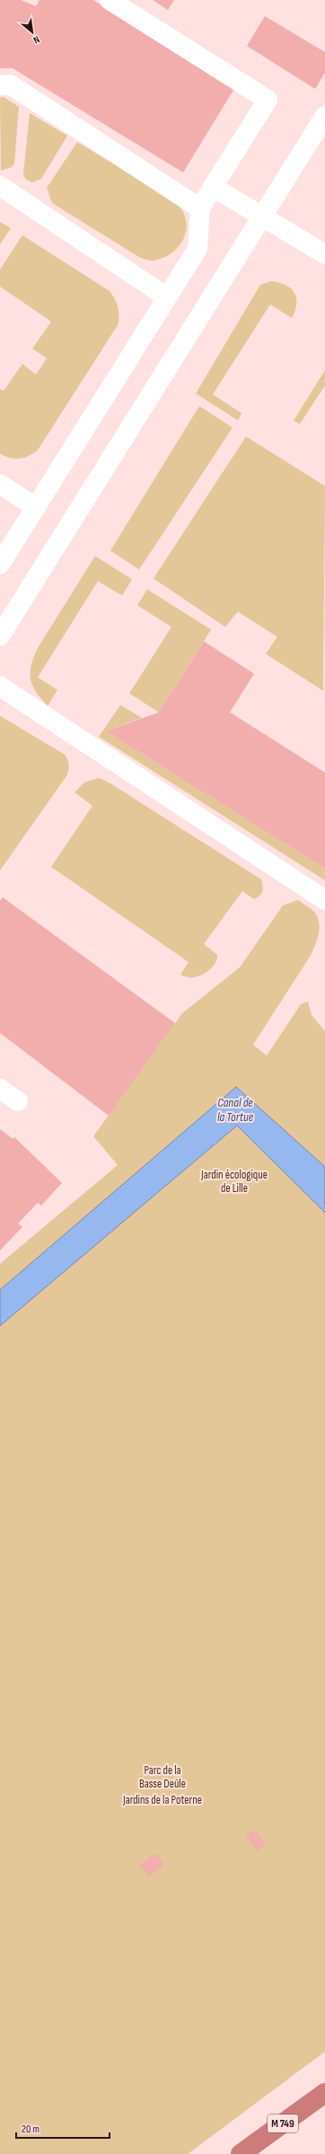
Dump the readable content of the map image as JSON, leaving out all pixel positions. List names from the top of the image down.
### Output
{
  "streets": {
    "highway": ["M 749"]
  },
  "water": ["Canal de la Tortue"],
  "parks": ["Jardin écologique de Lille", "Parc de la Basse Deûle", "Jardins de la Poterne"],
  "scale_bar": "20 m",
  "north": "bottom right"
}
